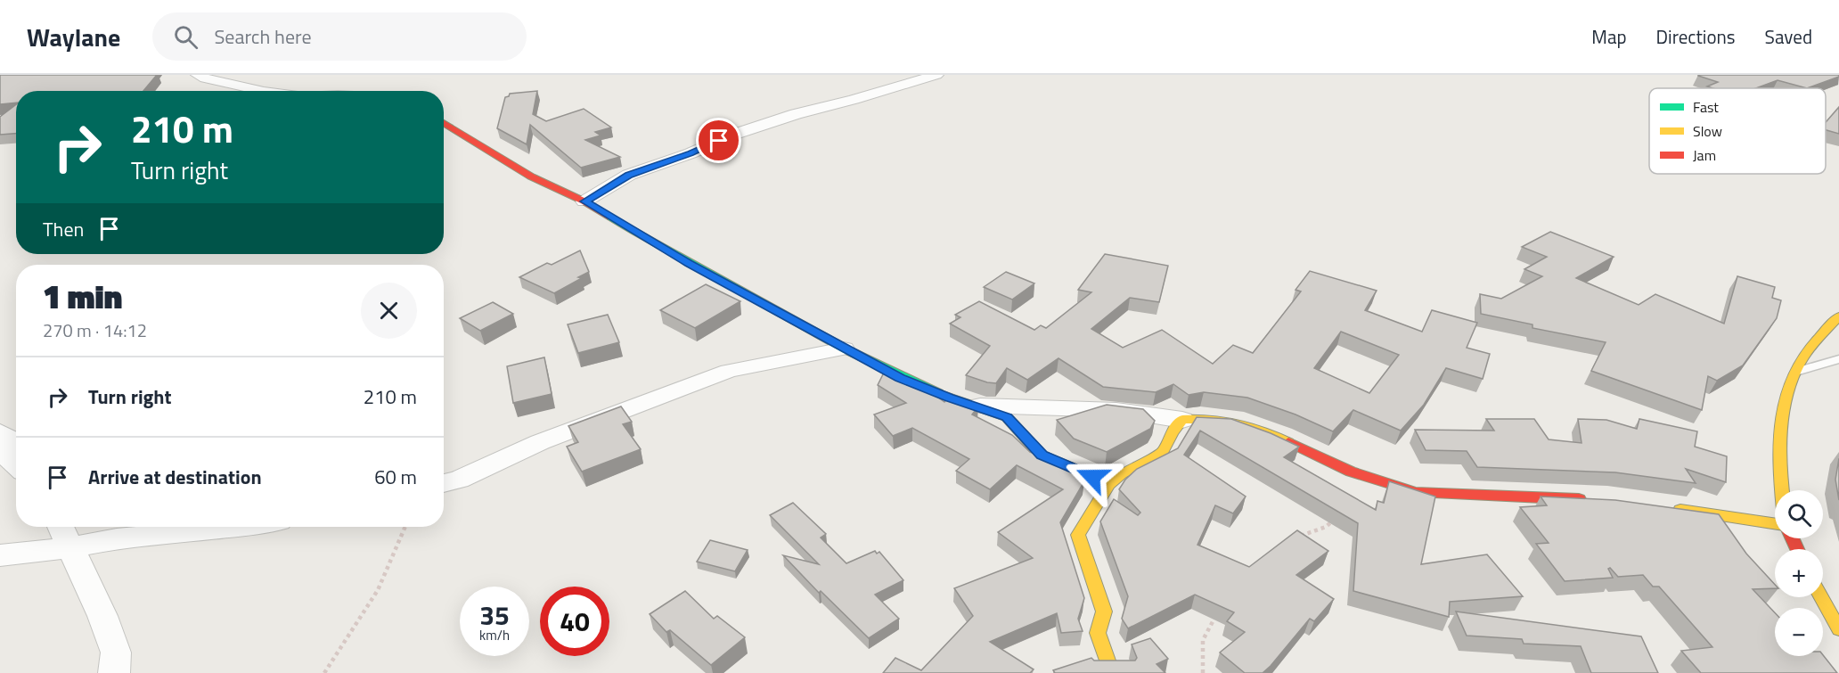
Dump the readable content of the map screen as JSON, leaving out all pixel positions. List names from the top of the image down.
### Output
{
  "legend": ["Fast", "Slow", "Jam"],
  "page": {
    "header": "Waylane",
    "search": "Search here",
    "nav": ["Map", "Directions", "Saved"],
    "turn": ["210 m", "Turn right"],
    "then": "Then",
    "heading": ["1 min", "270 m · 14:12"],
    "list": [
      {
        "name": "Turn right",
        "value": "210 m"
      },
      {
        "name": "Arrive at destination",
        "value": "60 m"
      }
    ],
    "map_buttons": ["+", "−"],
    "speed": "35 km/h",
    "limit": "40"
  }
}
